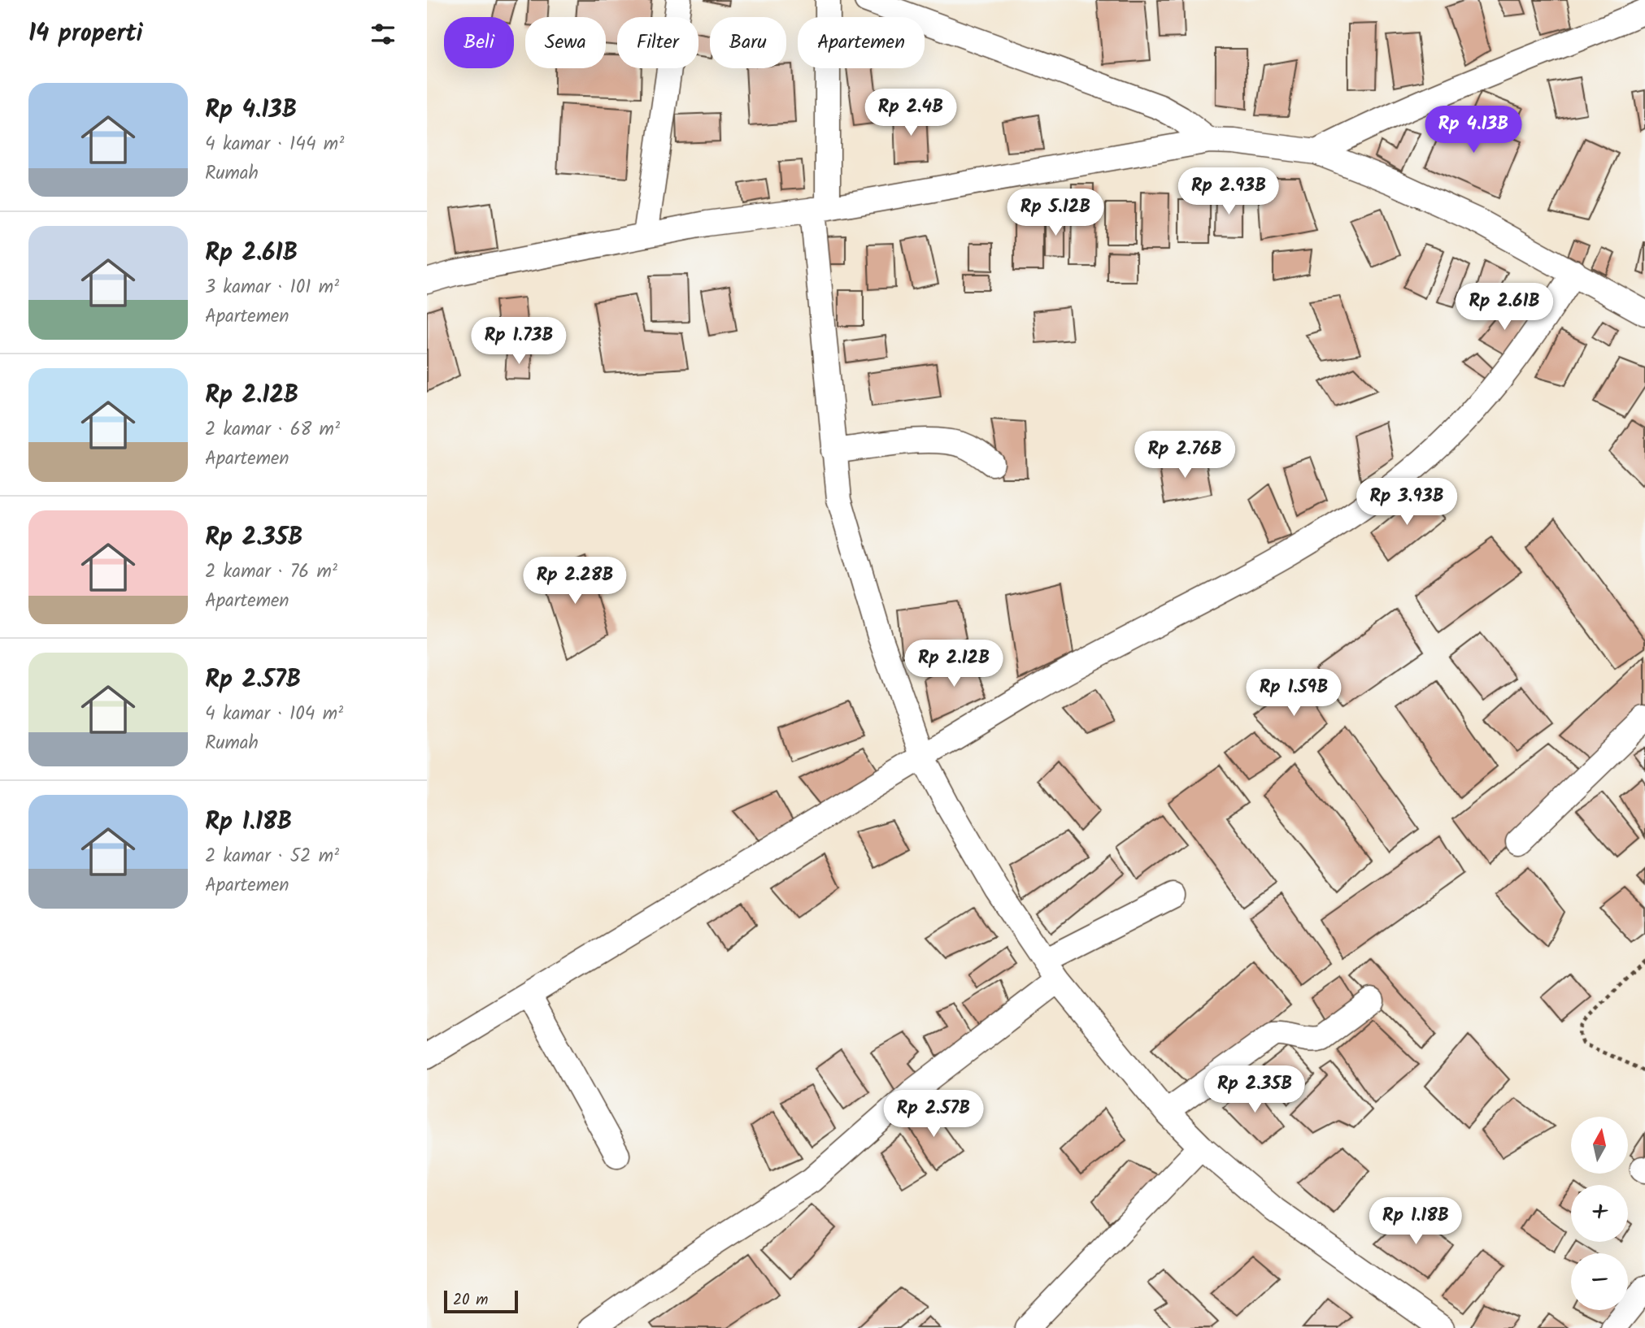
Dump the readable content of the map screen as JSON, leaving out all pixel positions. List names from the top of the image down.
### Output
{
  "scale_bar": "20 m",
  "north": "top",
  "page": {
    "heading": "14 properti",
    "chip": [
      "Beli",
      "Sewa",
      "Filter",
      "Baru",
      "Apartemen"
    ],
    "list": [
      {
        "name": "Rp 4.13B",
        "note": "4 kamar · 144 m² · Rumah"
      },
      {
        "name": "Rp 2.61B",
        "note": "3 kamar · 101 m² · Apartemen"
      },
      {
        "name": "Rp 2.12B",
        "note": "2 kamar · 68 m² · Apartemen"
      },
      {
        "name": "Rp 2.35B",
        "note": "2 kamar · 76 m² · Apartemen"
      },
      {
        "name": "Rp 2.57B",
        "note": "4 kamar · 104 m² · Rumah"
      },
      {
        "name": "Rp 1.18B",
        "note": "2 kamar · 52 m² · Apartemen"
      }
    ],
    "price": [
      "Rp 2.4B",
      "Rp 4.13B",
      "Rp 2.93B",
      "Rp 5.12B",
      "Rp 2.61B",
      "Rp 1.73B",
      "Rp 2.76B",
      "Rp 3.93B",
      "Rp 2.28B",
      "Rp 2.12B",
      "Rp 1.59B",
      "Rp 2.35B",
      "Rp 2.57B",
      "Rp 1.18B"
    ],
    "map_buttons": ["+", "−"],
    "scale": "20 m"
  }
}
